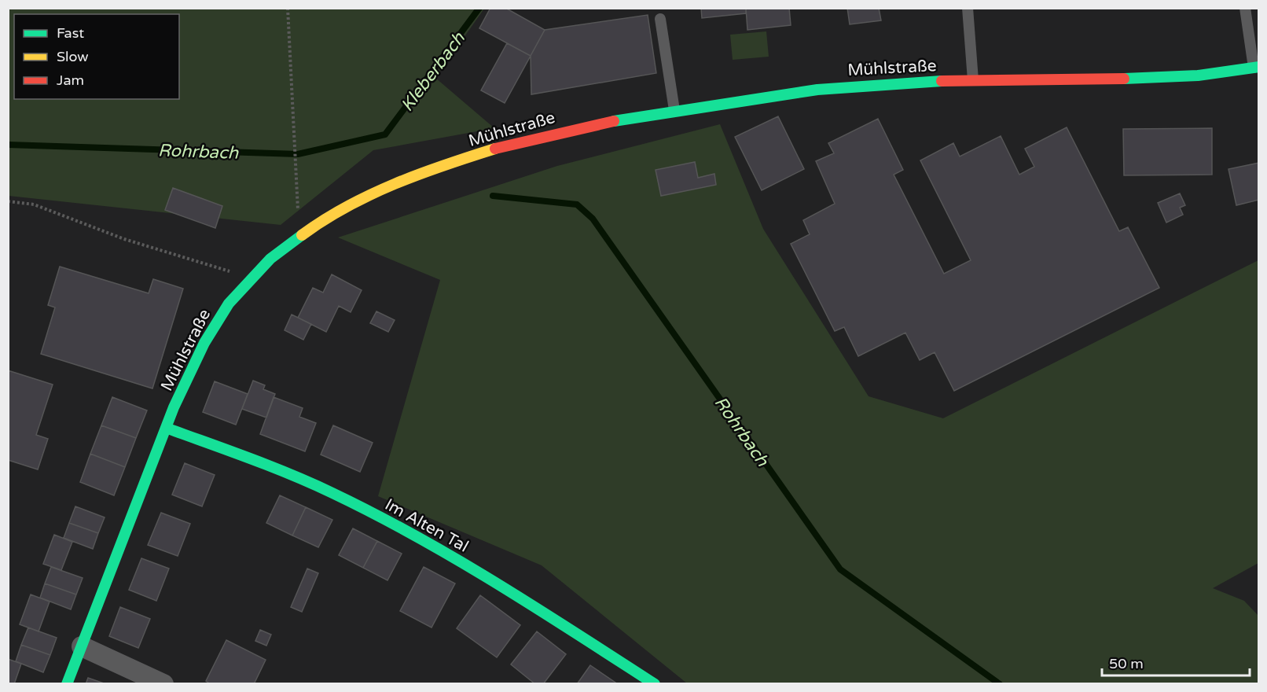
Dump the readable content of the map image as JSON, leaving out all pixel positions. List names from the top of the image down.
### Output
{
  "streets": {
    "street": ["Mühlstraße", "Im Alten Tal"]
  },
  "crossings": [
    ["Mühlstraße", "Im Alten Tal"]
  ],
  "water": ["Kleberbach", "Rohrbach"],
  "legend": ["Fast", "Slow", "Jam"],
  "scale_bar": "50 m"
}
